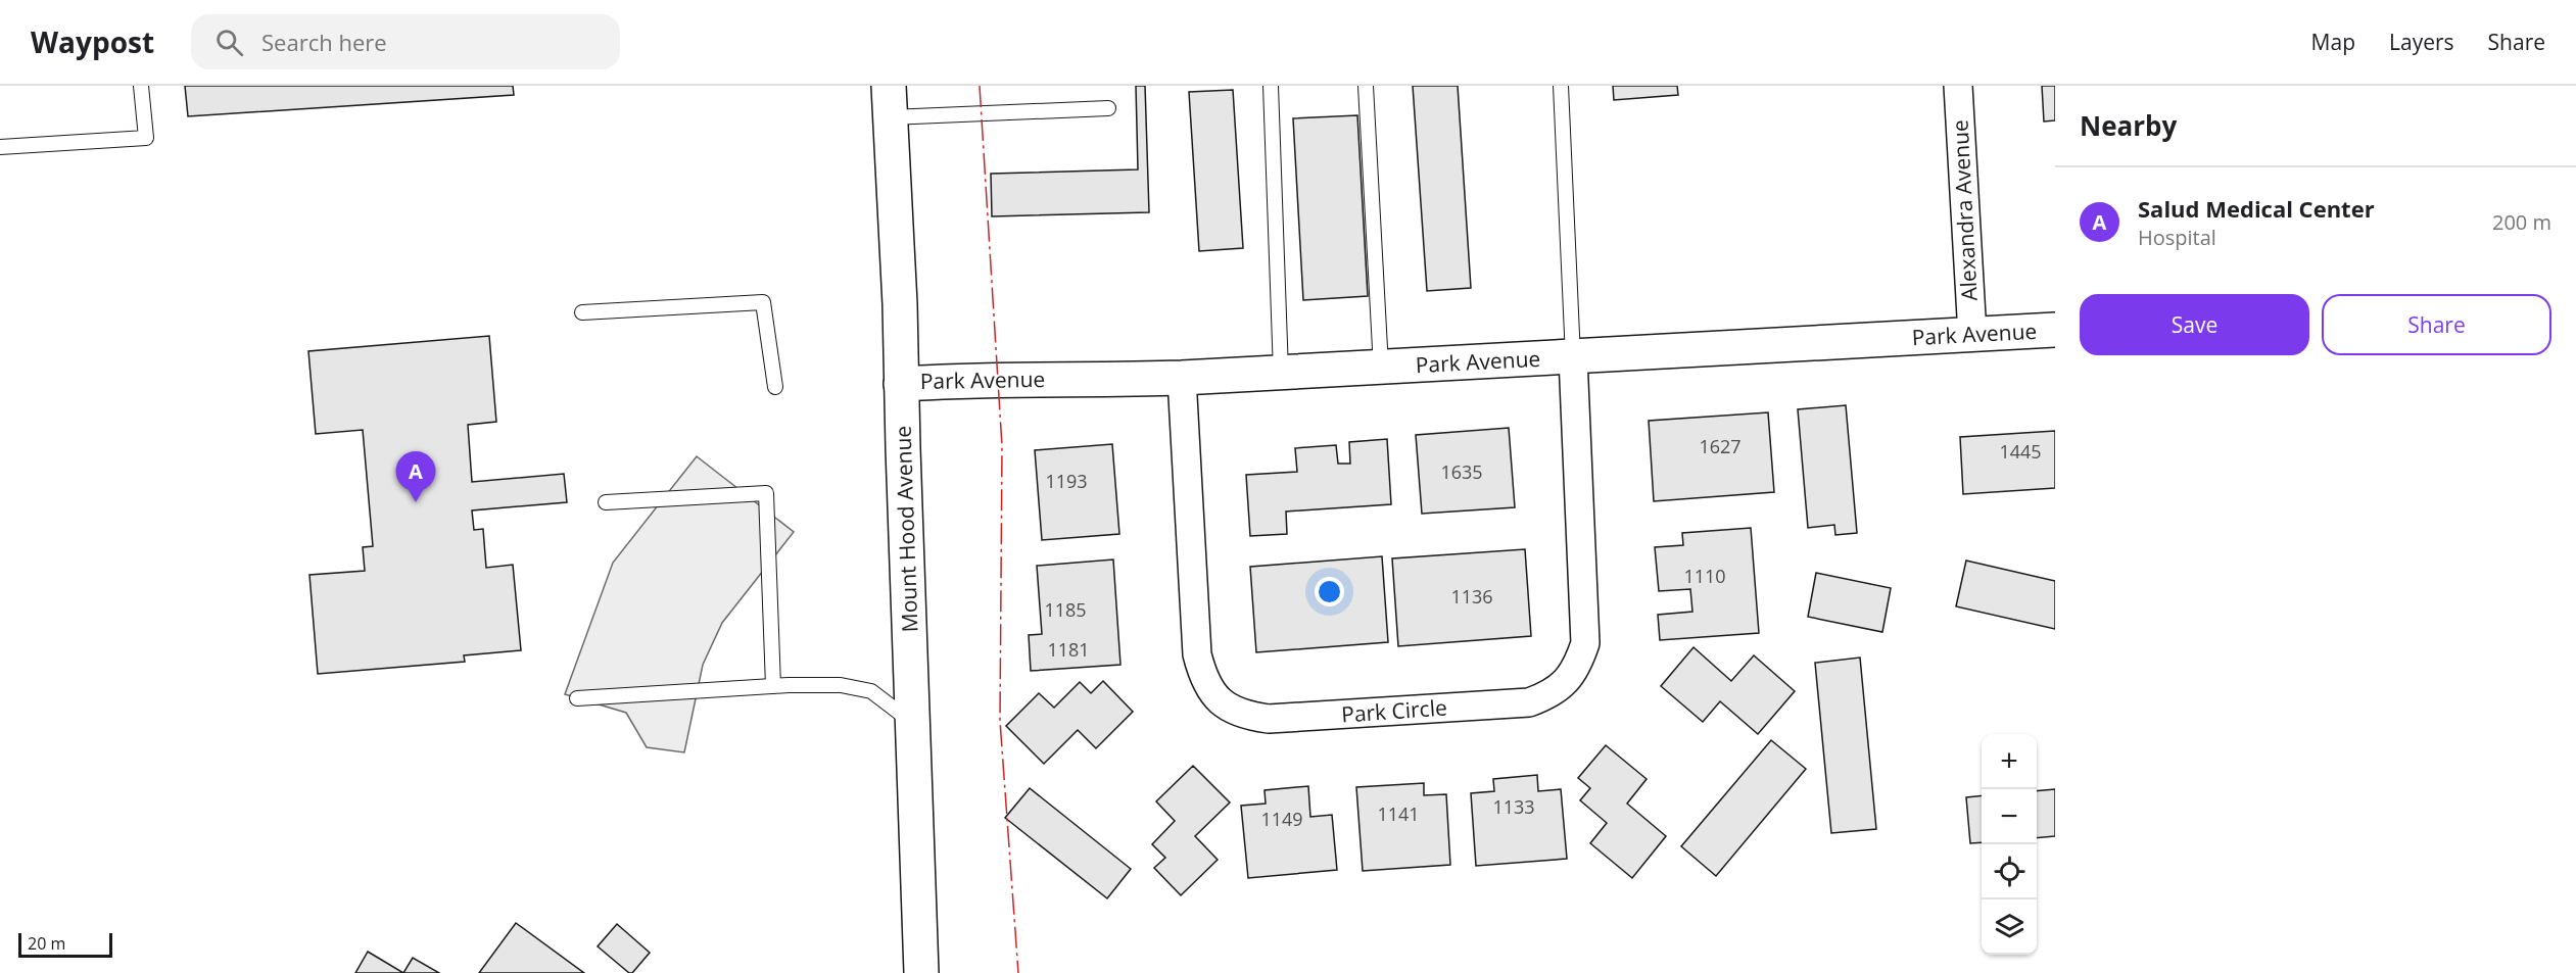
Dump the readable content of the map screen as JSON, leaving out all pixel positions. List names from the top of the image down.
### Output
{
  "streets": {
    "street": [
      "Alexandra Avenue",
      "Park Avenue",
      "Mount Hood Avenue",
      "Park Circle"
    ]
  },
  "crossings": [
    ["Alexandra Avenue", "Park Avenue"],
    ["Park Avenue", "Mount Hood Avenue"],
    ["Park Avenue", "Park Circle"]
  ],
  "house_numbers": [
    "1627",
    "1445",
    "1635",
    "1193",
    "1110",
    "1136",
    "1185",
    "1181",
    "1133",
    "1141",
    "1149"
  ],
  "scale_bar": "20 m",
  "page": {
    "header": "Waypost",
    "search": "Search here",
    "nav": ["Map", "Layers", "Share"],
    "heading": "Nearby",
    "list": [
      {
        "mark": "A",
        "name": "Salud Medical Center",
        "note": "Hospital",
        "value": "200 m"
      }
    ],
    "buttons": ["Save", "Share"],
    "pins": "A",
    "map_buttons": ["+", "−"],
    "scale": "20 m"
  }
}
